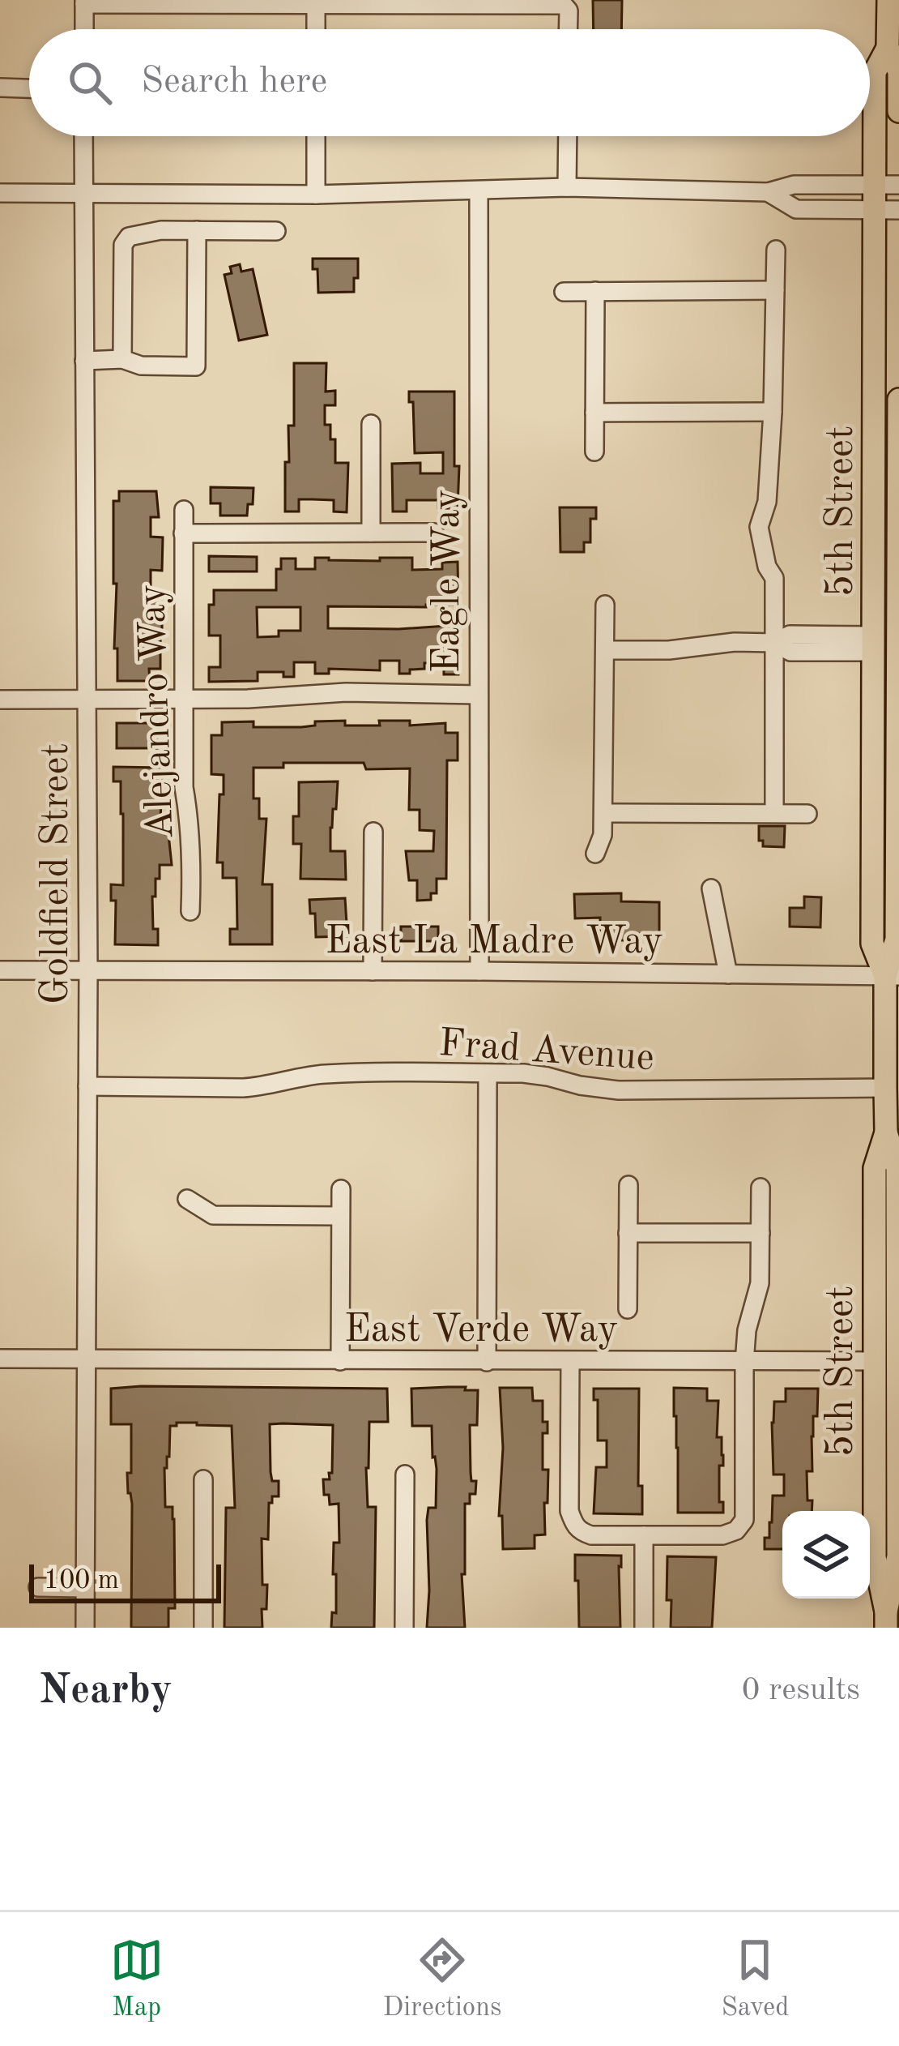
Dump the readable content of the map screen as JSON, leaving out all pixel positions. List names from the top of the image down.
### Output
{
  "streets": {
    "main road": ["5th Street"],
    "street": [
      "Eagle Way",
      "Alejandro Way",
      "Goldfield Street",
      "East La Madre Way",
      "Frad Avenue",
      "East Verde Way"
    ]
  },
  "crossings": [
    ["5th Street", "East La Madre Way"],
    ["5th Street", "Frad Avenue"],
    ["5th Street", "East Verde Way"],
    ["Eagle Way", "East La Madre Way"],
    ["Goldfield Street", "East La Madre Way"],
    ["Goldfield Street", "Frad Avenue"],
    ["Goldfield Street", "East Verde Way"]
  ],
  "scale_bar": "100 m",
  "page": {
    "search": "Search here",
    "scale": "100 m",
    "heading": ["Nearby", "0 results"],
    "nav": ["Map", "Directions", "Saved"]
  }
}
